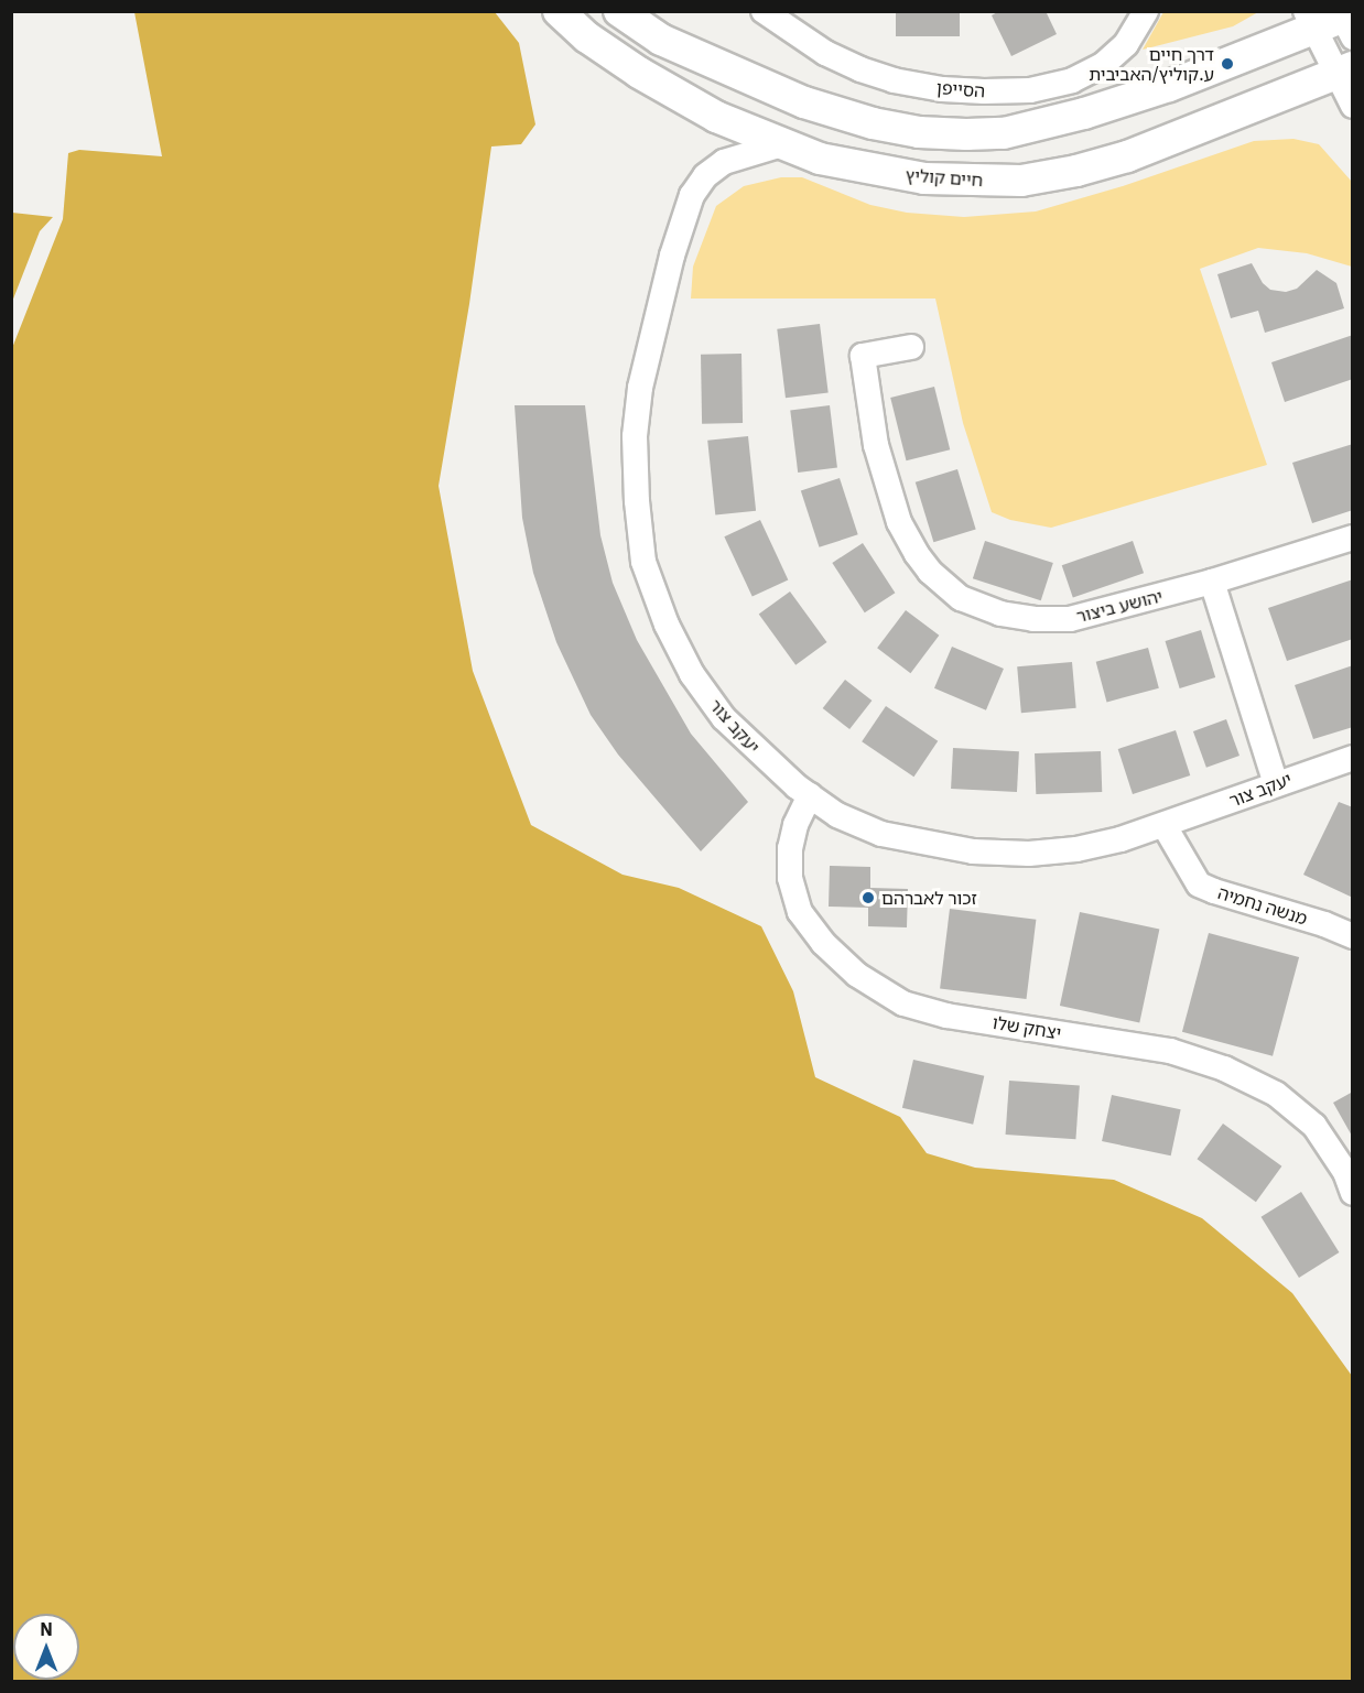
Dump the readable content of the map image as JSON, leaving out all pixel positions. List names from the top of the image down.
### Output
{
  "streets": {
    "main road": ["חיים קוליץ"],
    "street": [
      "הסייפן",
      "יהושע ביצור",
      "יעקב צור",
      "מנשה נחמיה",
      "יצחק שלו"
    ]
  },
  "crossings": [
    ["חיים קוליץ", "יעקב צור"],
    ["יעקב צור", "מנשה נחמיה"],
    ["יעקב צור", "יצחק שלו"]
  ],
  "places": ["דרך חיים ע.קוליץ/האביבית", "זכור לאברהם"],
  "north": "top"
}
